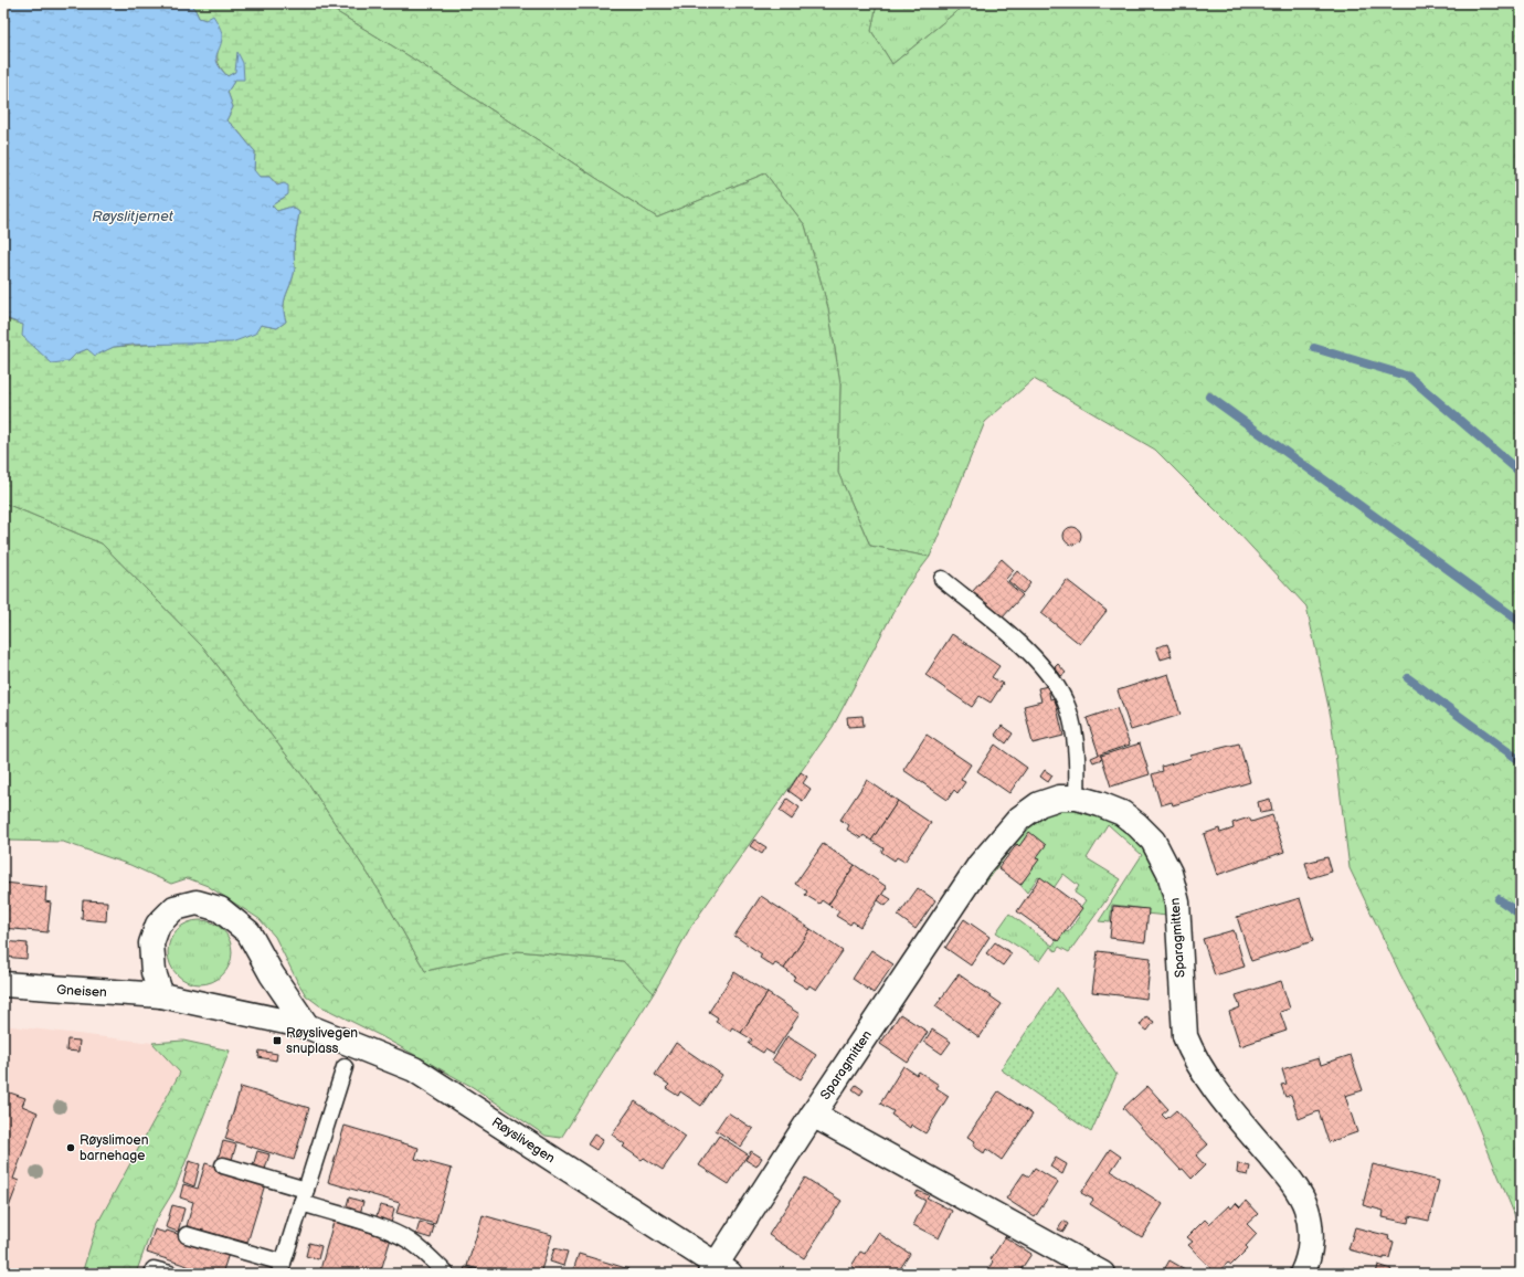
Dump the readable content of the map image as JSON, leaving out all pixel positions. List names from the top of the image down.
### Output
{
  "streets": {
    "street": ["Sparagmitten", "Gneisen", "Røyslivegen"]
  },
  "crossings": [
    ["Sparagmitten", "Røyslivegen"],
    ["Gneisen", "Røyslivegen"]
  ],
  "water": ["Røyslitjernet"],
  "places": {
    "transit": ["Røyslivegen snuplass"],
    "other": ["Røyslimoen barnehage"]
  }
}
